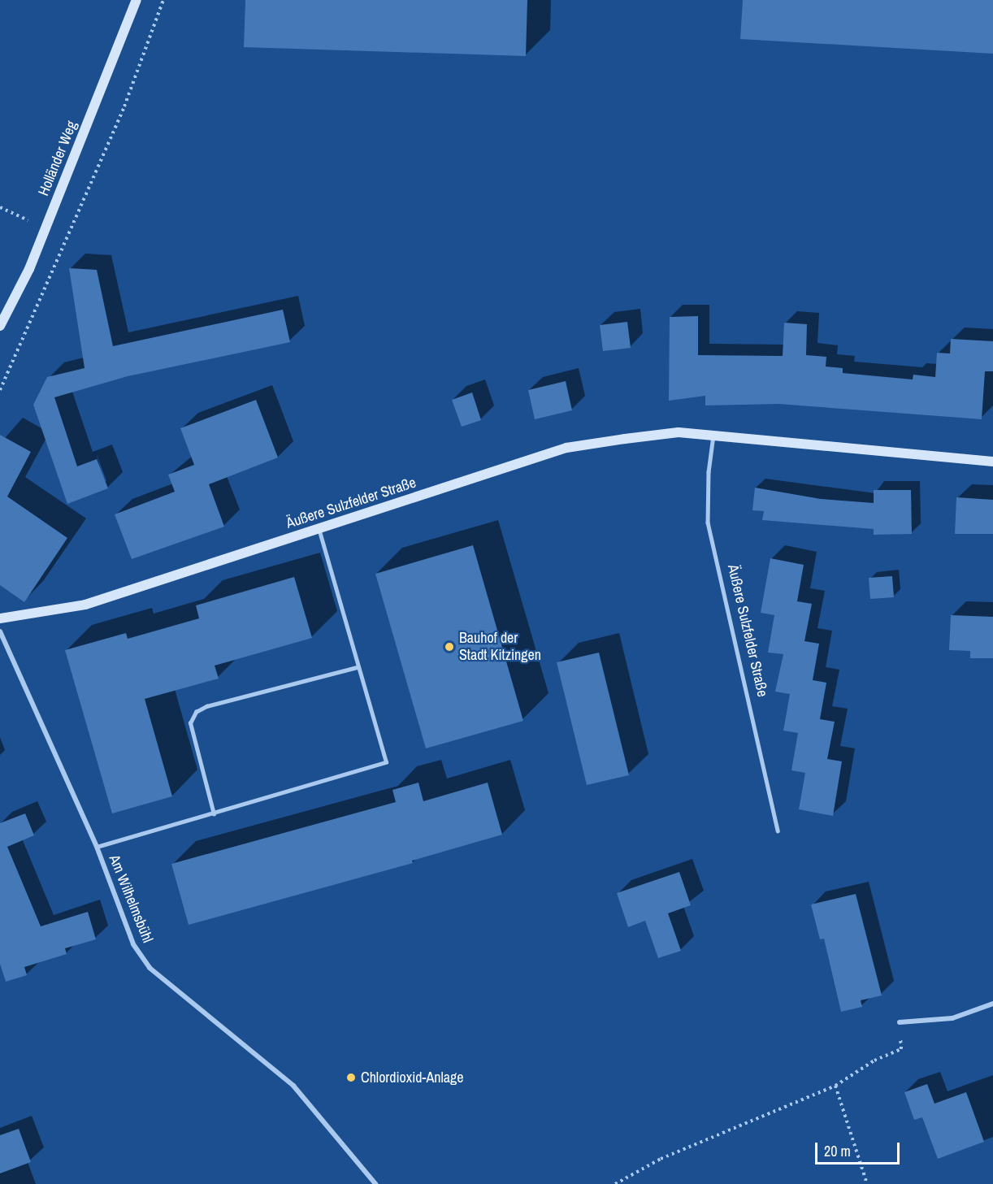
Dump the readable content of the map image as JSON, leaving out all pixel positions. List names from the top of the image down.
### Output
{
  "streets": {
    "main road": ["Holländer Weg", "Äußere Sulzfelder Straße"],
    "street": ["Am Wilhelmsbühl"]
  },
  "places": ["Bauhof der Stadt Kitzingen", "Chlordioxid-Anlage"],
  "scale_bar": "20 m"
}
